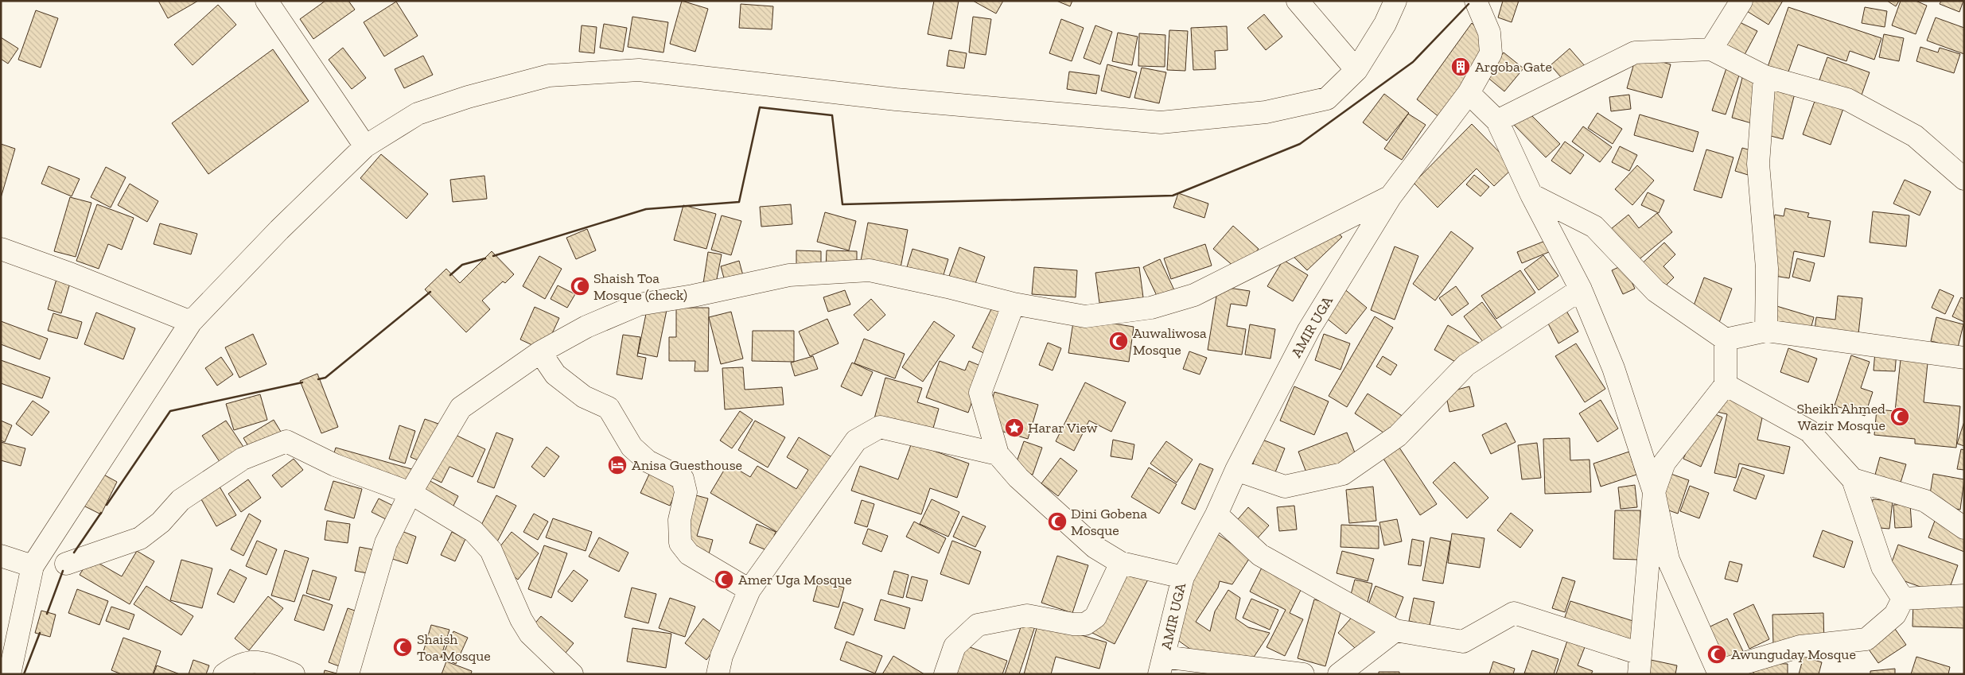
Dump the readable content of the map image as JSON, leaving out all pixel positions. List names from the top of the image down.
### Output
{
  "streets": {
    "street": ["AMIR UGA"]
  },
  "places": {
    "building": ["Argoba Gate"],
    "mosque": [
      "Shaish Toa Mosque (check)",
      "Auwaliwosa Mosque",
      "Sheikh Ahmed Wazir Mosque",
      "Dini Gobena Mosque",
      "Amer Uga Mosque",
      "Shaish Toa Mosque",
      "Awunguday Mosque"
    ],
    "place": ["Harar View"],
    "hotel": ["Anisa Guesthouse"]
  }
}
